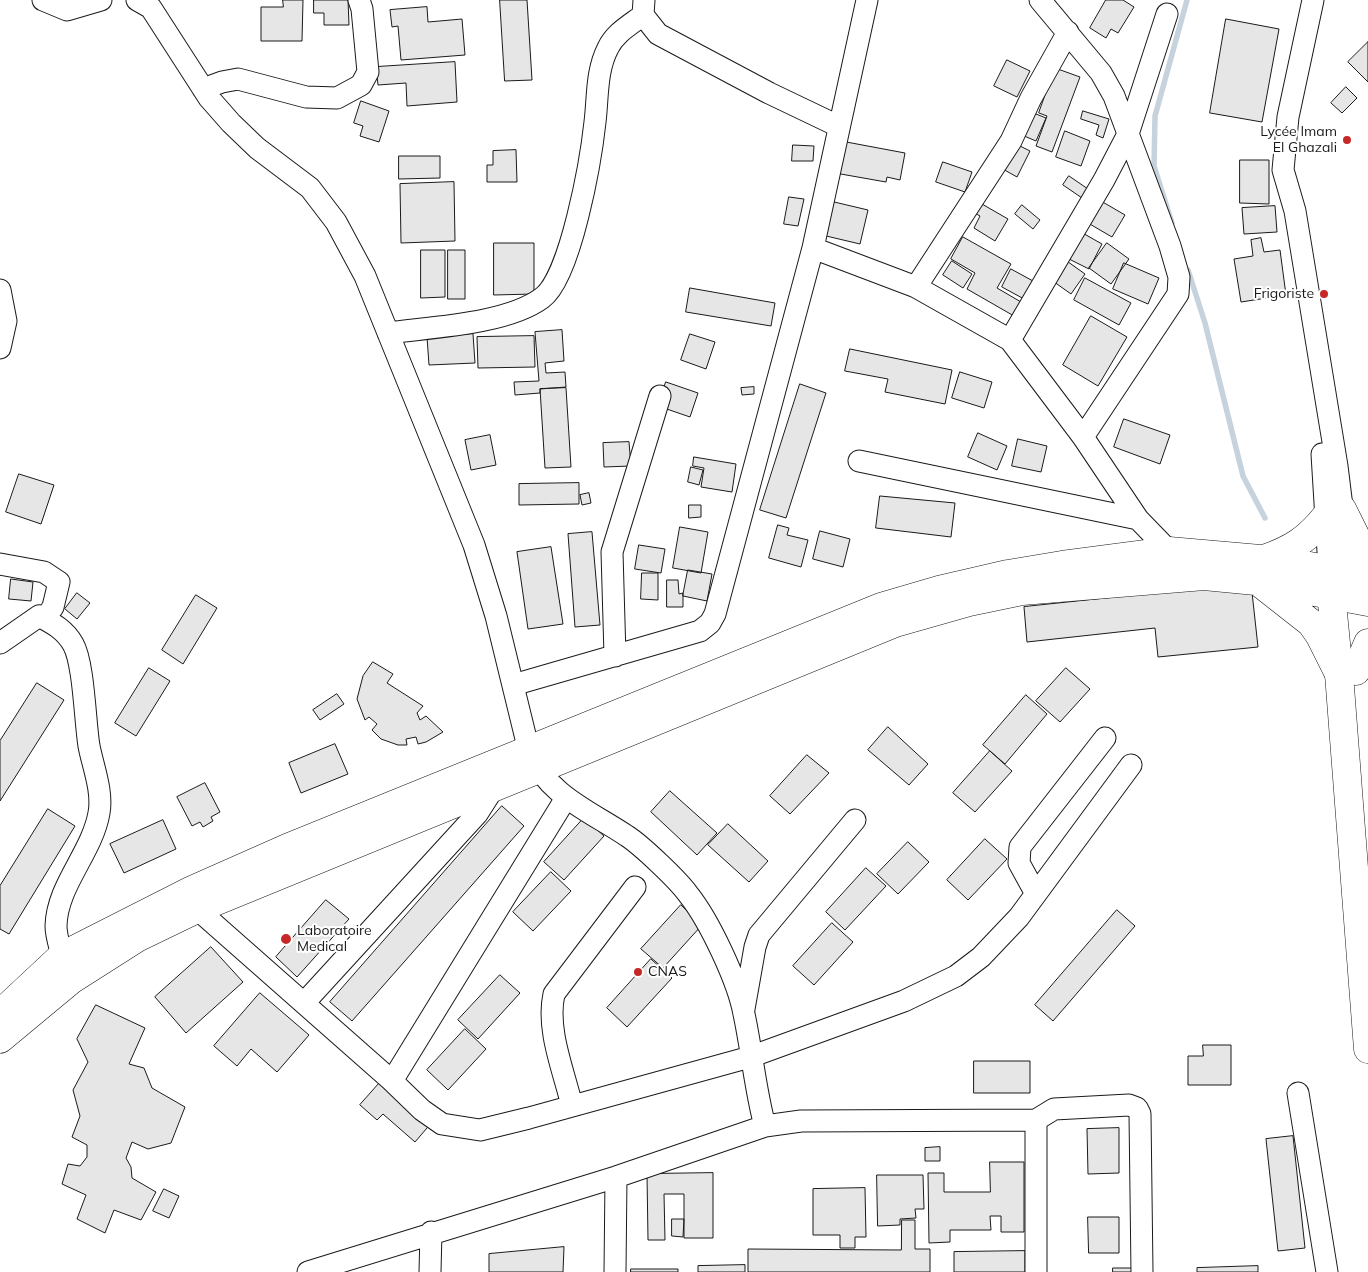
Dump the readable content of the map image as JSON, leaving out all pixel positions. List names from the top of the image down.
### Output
{
  "places": [
    "Lycée Imam El Ghazali",
    "Frigoriste",
    "Laboratoire Medical",
    "CNAS"
  ]
}
